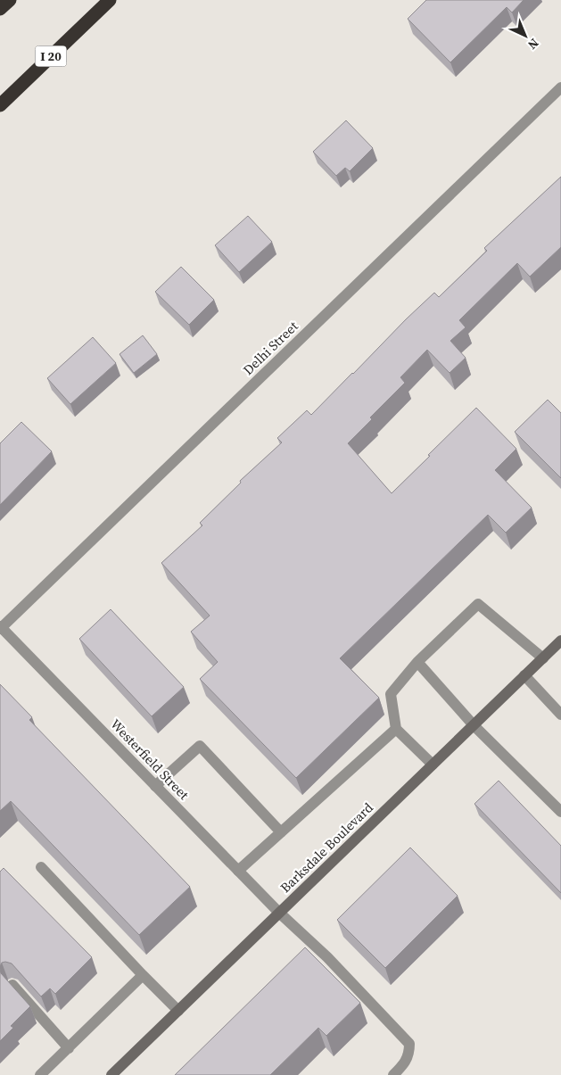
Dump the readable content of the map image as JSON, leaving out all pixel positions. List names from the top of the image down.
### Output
{
  "streets": {
    "highway": ["I 20"],
    "main road": ["Barksdale Boulevard"],
    "street": ["Delhi Street", "Westerfield Street"]
  },
  "crossings": [
    ["Delhi Street", "Westerfield Street"],
    ["Westerfield Street", "Barksdale Boulevard"]
  ],
  "north": "bottom right"
}
